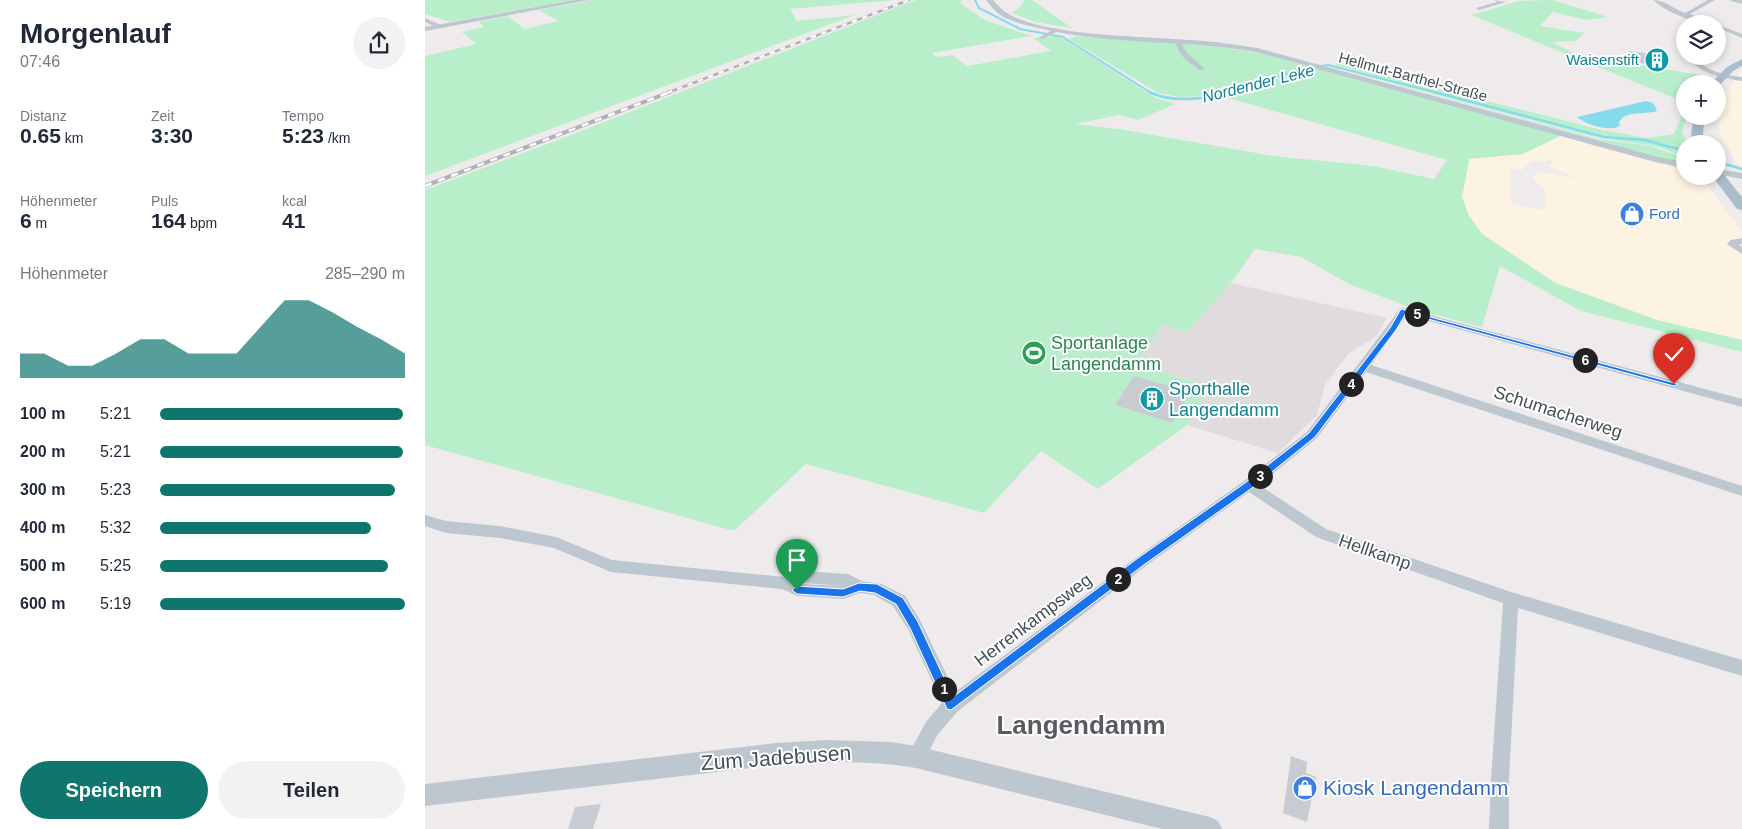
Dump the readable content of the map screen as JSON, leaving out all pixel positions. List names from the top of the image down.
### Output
{
  "streets": {
    "street": [
      "Hellmut-Barthel-Straße",
      "Schumacherweg",
      "Hellkamp",
      "Herrenkampsweg",
      "Zum Jadebusen"
    ]
  },
  "crossings": [
    ["Schumacherweg", "Herrenkampsweg"],
    ["Hellkamp", "Herrenkampsweg"],
    ["Herrenkampsweg", "Zum Jadebusen"]
  ],
  "districts": ["Langendamm"],
  "water": ["Nordender Leke"],
  "places": {
    "building": ["Waisenstift", "Sporthalle Langendamm"],
    "shop": ["Ford", "Kiosk Langendamm"],
    "sports": ["Sportanlage Langendamm"]
  },
  "page": {
    "heading": ["Morgenlauf", "07:46"],
    "map_buttons": ["+", "−"],
    "stats": [
      ["Distanz", "0.65 km"],
      ["Zeit", "3:30"],
      ["Tempo", "5:23 /km"],
      ["Höhenmeter", "6 m"],
      ["Puls", "164 bpm"],
      ["kcal", "41"]
    ],
    "chart": ["Höhenmeter", "285–290 m"],
    "pins": [
      "5",
      "6",
      "4",
      "3",
      "2",
      "1"
    ],
    "list": [
      {
        "name": "100 m",
        "note": "5:21"
      },
      {
        "name": "200 m",
        "note": "5:21"
      },
      {
        "name": "300 m",
        "note": "5:23"
      },
      {
        "name": "400 m",
        "note": "5:32"
      },
      {
        "name": "500 m",
        "note": "5:25"
      },
      {
        "name": "600 m",
        "note": "5:19"
      }
    ],
    "buttons": ["Speichern", "Teilen"]
  }
}
